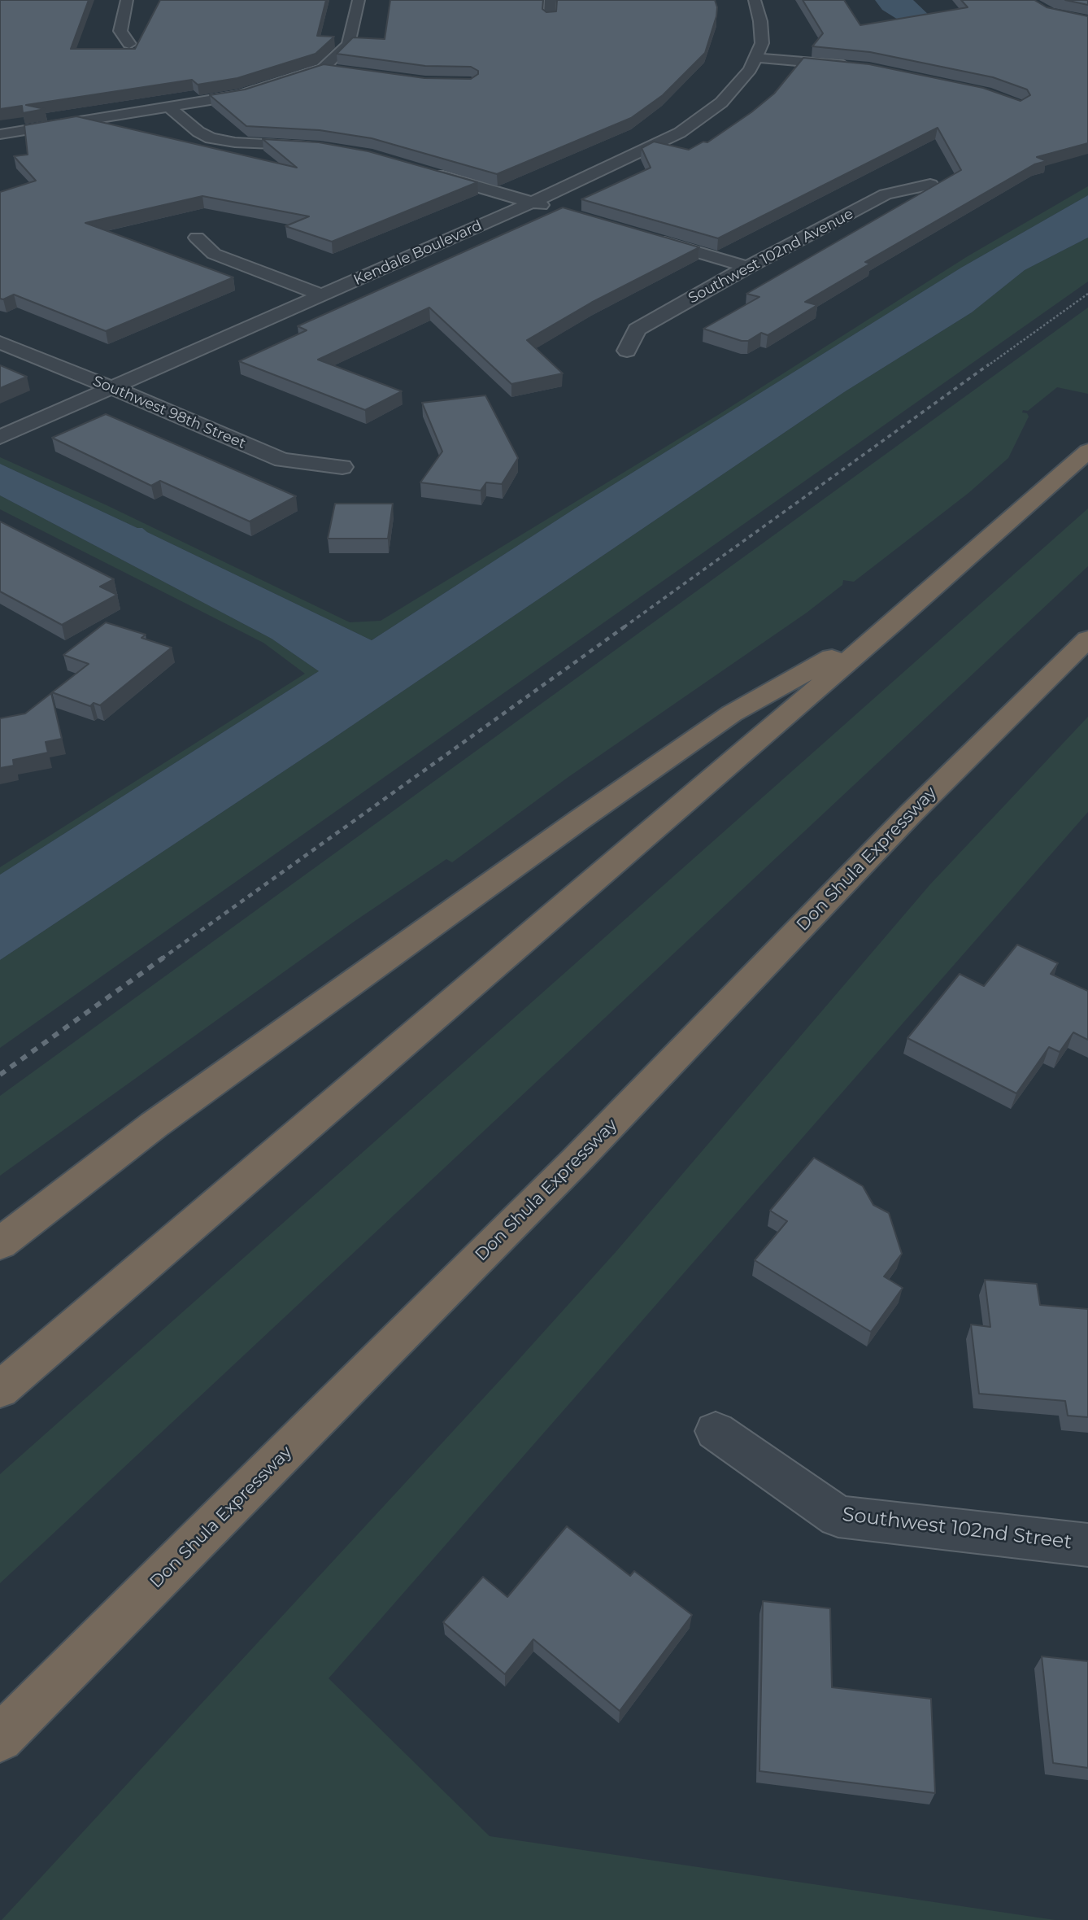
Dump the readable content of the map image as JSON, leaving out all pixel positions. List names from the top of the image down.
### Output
{
  "streets": {
    "highway": ["Don Shula Expressway"],
    "street": [
      "Kendale Boulevard",
      "Southwest 102nd Avenue",
      "Southwest 98th Street",
      "Southwest 102nd Street"
    ]
  },
  "crossings": [
    ["Kendale Boulevard", "Southwest 98th Street"]
  ]
}
